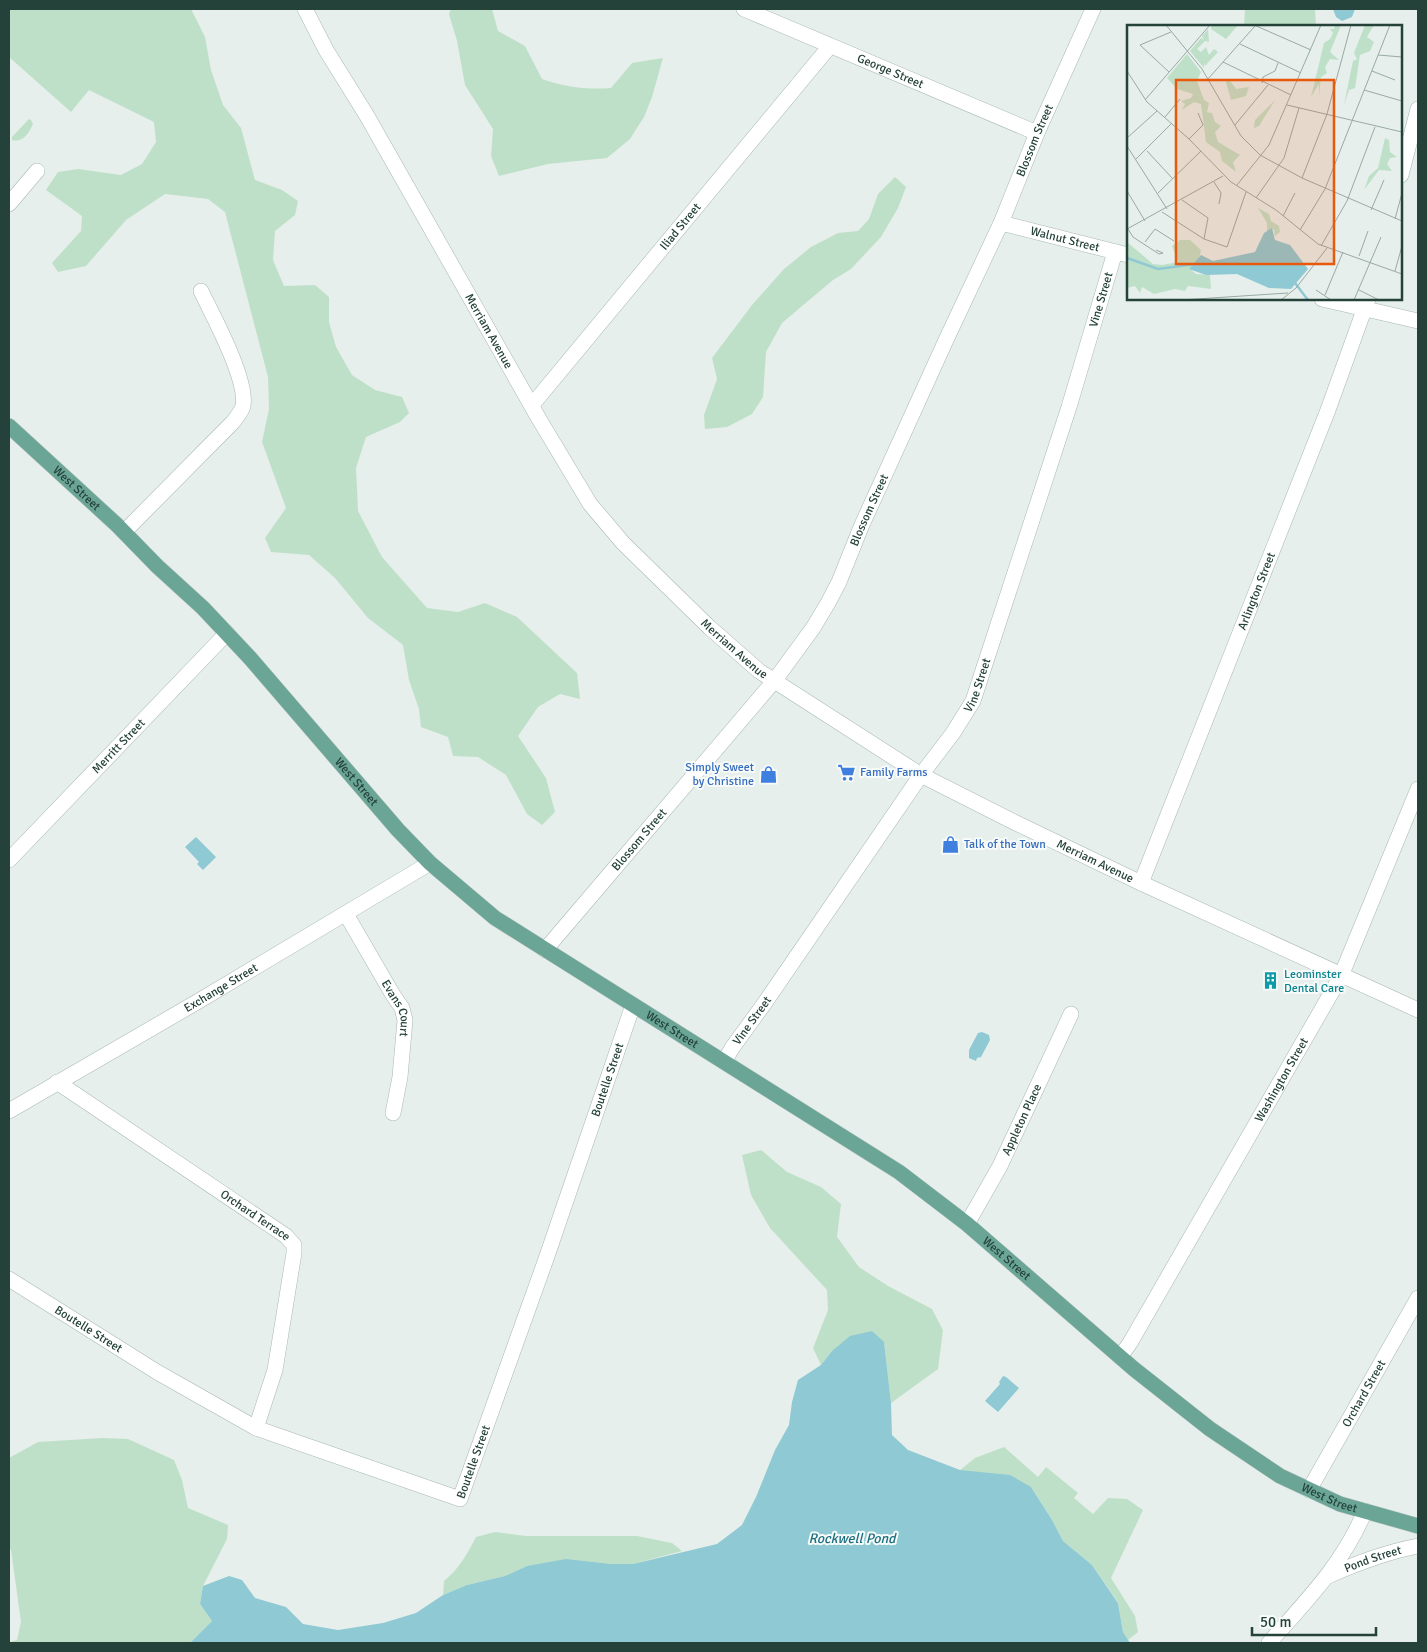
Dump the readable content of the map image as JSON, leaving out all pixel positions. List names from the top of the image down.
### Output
{
  "streets": {
    "main road": ["West Street"],
    "street": [
      "George Street",
      "Blossom Street",
      "Iliad Street",
      "Walnut Street",
      "Vine Street",
      "Merriam Avenue",
      "Arlington Street",
      "Merritt Street",
      "Exchange Street",
      "Evans Court",
      "Washington Street",
      "Boutelle Street",
      "Appleton Place",
      "Orchard Terrace",
      "Orchard Street",
      "Pond Street"
    ]
  },
  "crossings": [
    ["George Street", "Blossom Street"],
    ["George Street", "Iliad Street"],
    ["Blossom Street", "Walnut Street"],
    ["Blossom Street", "Merriam Avenue"],
    ["Blossom Street", "West Street"],
    ["Iliad Street", "Merriam Avenue"],
    ["Walnut Street", "Vine Street"],
    ["Vine Street", "Merriam Avenue"],
    ["Vine Street", "West Street"],
    ["Merriam Avenue", "Arlington Street"],
    ["Merriam Avenue", "Washington Street"],
    ["West Street", "Merritt Street"],
    ["West Street", "Exchange Street"],
    ["West Street", "Washington Street"],
    ["West Street", "Boutelle Street"],
    ["West Street", "Appleton Place"],
    ["West Street", "Orchard Street"],
    ["West Street", "Pond Street"],
    ["Exchange Street", "Evans Court"],
    ["Exchange Street", "Orchard Terrace"],
    ["Boutelle Street", "Orchard Terrace"]
  ],
  "water": ["Rockwell Pond"],
  "places": {
    "supermarket": ["Family Farms"],
    "shop": ["Simply Sweet by Christine", "Talk of the Town"],
    "building": ["Leominster Dental Care"]
  },
  "scale_bar": "50 m"
}
